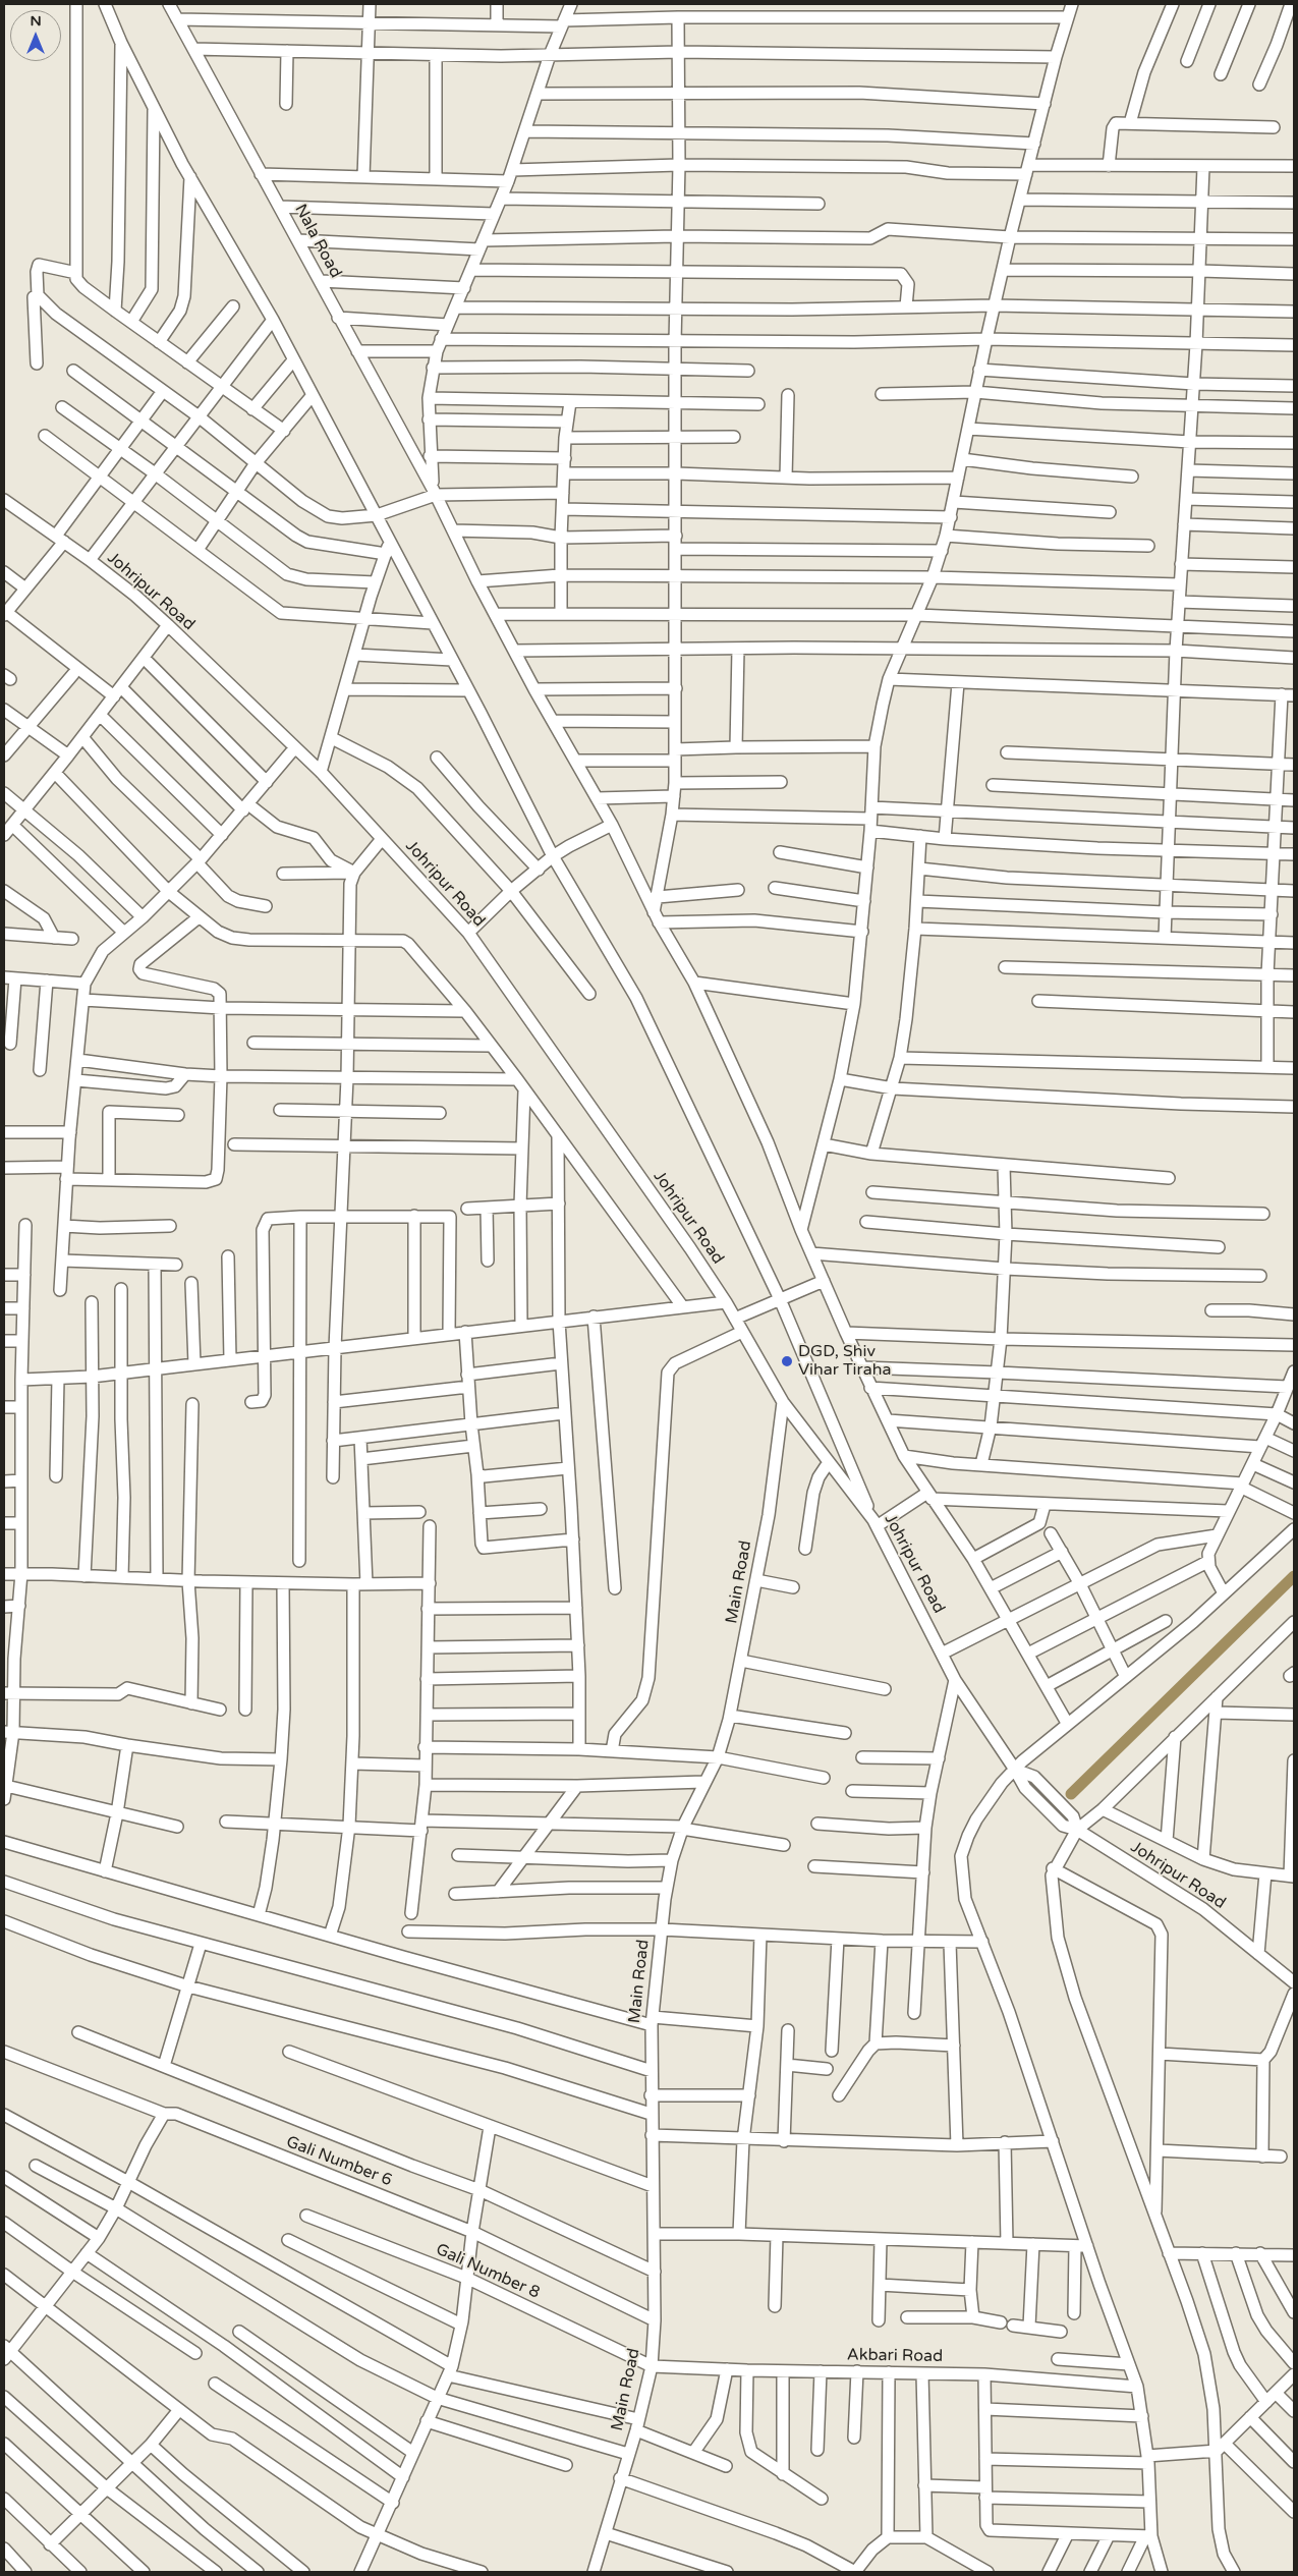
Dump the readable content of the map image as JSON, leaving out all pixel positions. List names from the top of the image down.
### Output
{
  "streets": {
    "street": [
      "Nala Road",
      "Johripur Road",
      "Main Road",
      "Gali Number 6",
      "Gali Number 8",
      "Akbari Road"
    ]
  },
  "crossings": [
    ["Johripur Road", "Main Road"],
    ["Main Road", "Gali Number 6"],
    ["Main Road", "Gali Number 8"],
    ["Main Road", "Akbari Road"],
    ["Gali Number 8", "Akbari Road"]
  ],
  "places": ["DGD, Shiv Vihar Tiraha"],
  "north": "top"
}
